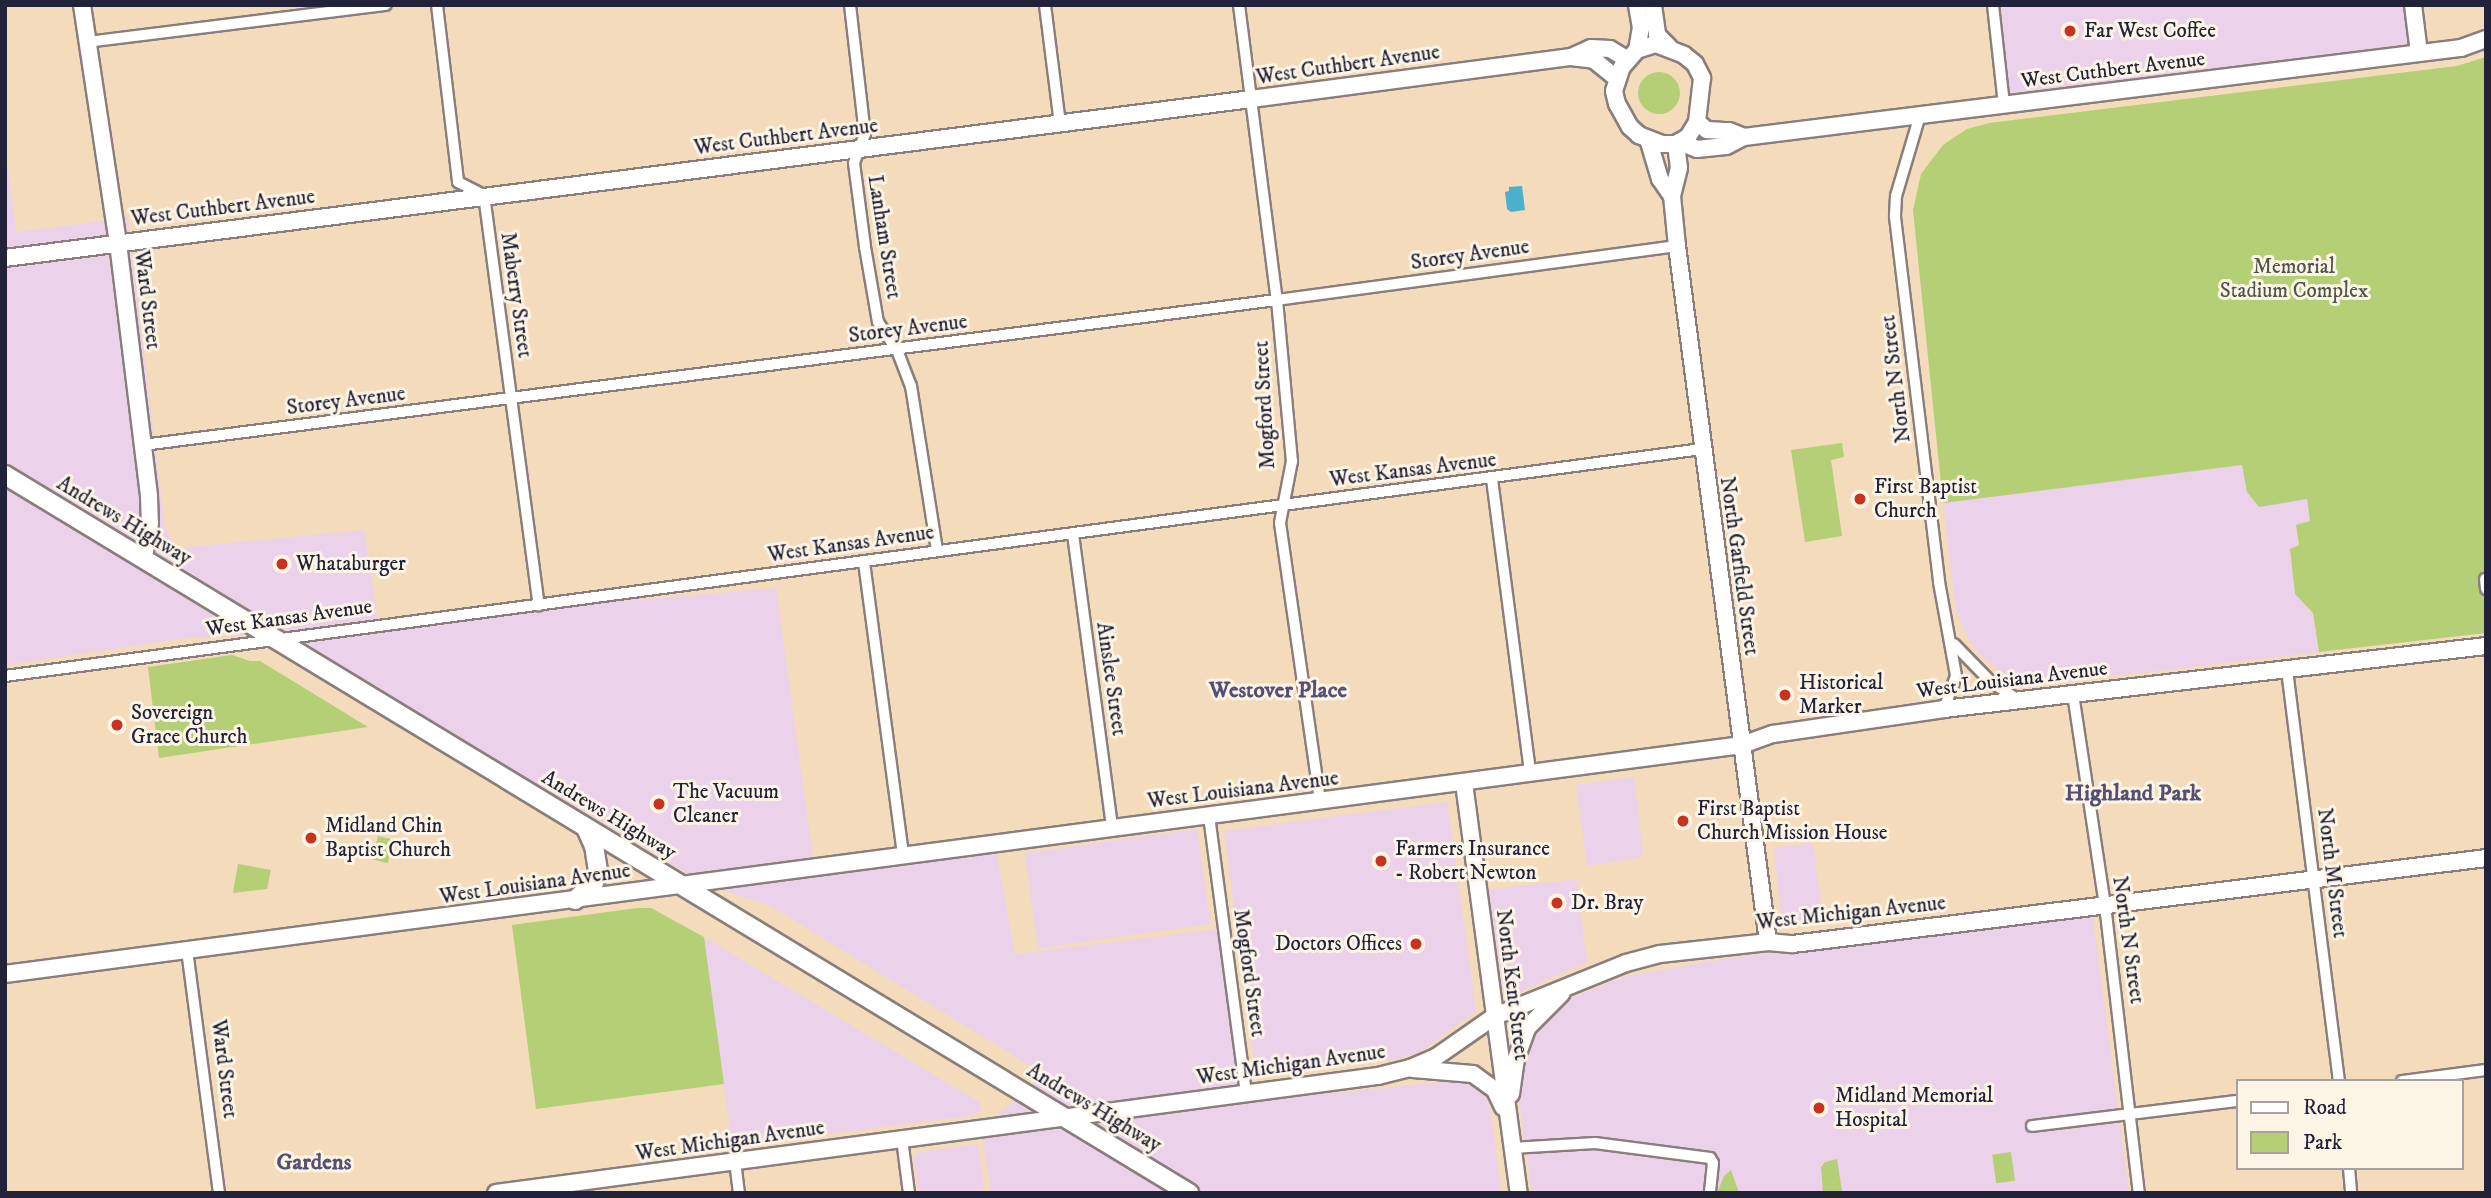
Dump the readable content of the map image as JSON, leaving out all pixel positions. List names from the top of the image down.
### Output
{
  "streets": {
    "main road": ["Andrews Highway"],
    "street": [
      "West Cuthbert Avenue",
      "Lanham Street",
      "Storey Avenue",
      "Maberry Street",
      "Ward Street",
      "North N Street",
      "Mogford Street",
      "West Kansas Avenue",
      "North Garfield Street",
      "Ainslee Street",
      "West Louisiana Avenue",
      "North M Street",
      "West Michigan Avenue",
      "North Kent Street"
    ]
  },
  "crossings": [
    ["West Cuthbert Avenue", "Lanham Street"],
    ["West Cuthbert Avenue", "Maberry Street"],
    ["West Cuthbert Avenue", "Ward Street"],
    ["West Cuthbert Avenue", "North N Street"],
    ["West Cuthbert Avenue", "Mogford Street"],
    ["Lanham Street", "Storey Avenue"],
    ["Lanham Street", "West Kansas Avenue"],
    ["Storey Avenue", "Maberry Street"],
    ["Storey Avenue", "Ward Street"],
    ["Storey Avenue", "Mogford Street"],
    ["Storey Avenue", "North Garfield Street"],
    ["Maberry Street", "West Kansas Avenue"],
    ["Ward Street", "Andrews Highway"],
    ["Ward Street", "West Louisiana Avenue"],
    ["North N Street", "West Louisiana Avenue"],
    ["North N Street", "West Michigan Avenue"],
    ["Mogford Street", "West Kansas Avenue"],
    ["Mogford Street", "West Louisiana Avenue"],
    ["Mogford Street", "West Michigan Avenue"],
    ["West Kansas Avenue", "Andrews Highway"],
    ["West Kansas Avenue", "North Garfield Street"],
    ["West Kansas Avenue", "Ainslee Street"],
    ["Andrews Highway", "West Louisiana Avenue"],
    ["Andrews Highway", "West Michigan Avenue"],
    ["North Garfield Street", "West Louisiana Avenue"],
    ["North Garfield Street", "West Michigan Avenue"],
    ["Ainslee Street", "West Louisiana Avenue"],
    ["West Louisiana Avenue", "North M Street"],
    ["West Louisiana Avenue", "North Kent Street"],
    ["North M Street", "West Michigan Avenue"],
    ["West Michigan Avenue", "North Kent Street"]
  ],
  "districts": ["Westover Place", "Highland Park", "Gardens"],
  "parks": ["Memorial Stadium Complex"],
  "places": [
    "Far West Coffee",
    "First Baptist Church",
    "Whataburger",
    "Historical Marker",
    "Sovereign Grace Church",
    "The Vacuum Cleaner",
    "First Baptist Church Mission House",
    "Midland Chin Baptist Church",
    "Farmers Insurance - Robert Newton",
    "Dr. Bray",
    "Doctors Offices",
    "Midland Memorial Hospital"
  ],
  "legend": ["Road", "Park"]
}
